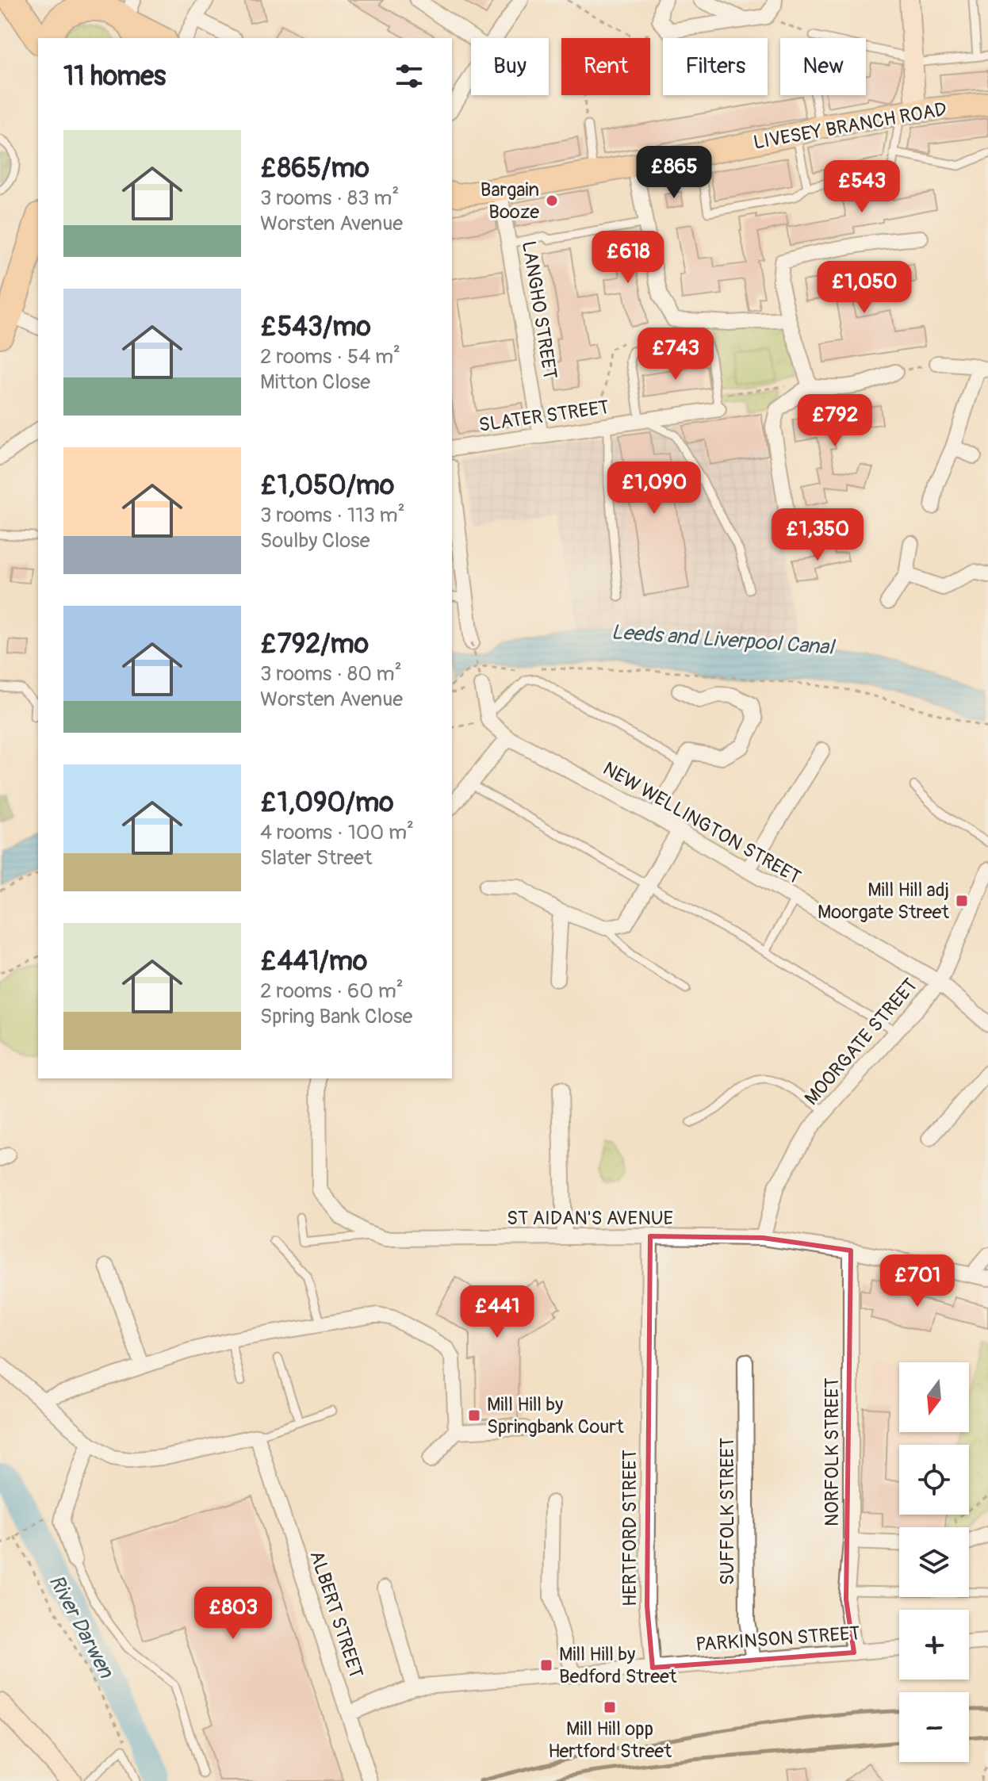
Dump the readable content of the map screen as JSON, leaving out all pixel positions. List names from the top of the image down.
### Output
{
  "streets": {
    "main road": ["LIVESEY BRANCH ROAD"],
    "street": [
      "LANGHO STREET",
      "SLATER STREET",
      "NEW WELLINGTON STREET",
      "MOORGATE STREET",
      "ST AIDAN'S AVENUE",
      "NORFOLK STREET",
      "SUFFOLK STREET",
      "HERTFORD STREET",
      "ALBERT STREET",
      "PARKINSON STREET"
    ]
  },
  "crossings": [
    ["LIVESEY BRANCH ROAD", "LANGHO STREET"],
    ["LANGHO STREET", "SLATER STREET"],
    ["NEW WELLINGTON STREET", "MOORGATE STREET"],
    ["MOORGATE STREET", "ST AIDAN'S AVENUE"],
    ["ST AIDAN'S AVENUE", "NORFOLK STREET"],
    ["ST AIDAN'S AVENUE", "HERTFORD STREET"],
    ["NORFOLK STREET", "PARKINSON STREET"],
    ["SUFFOLK STREET", "PARKINSON STREET"],
    ["HERTFORD STREET", "PARKINSON STREET"],
    ["ALBERT STREET", "PARKINSON STREET"]
  ],
  "water": ["Leeds and Liverpool Canal", "River Darwen"],
  "places": {
    "other": ["Bargain Booze"],
    "transit": [
      "Mill Hill adj Moorgate Street",
      "Mill Hill by Springbank Court",
      "Mill Hill by Bedford Street",
      "Mill Hill opp Hertford Street"
    ]
  },
  "north": "bottom",
  "page": {
    "chip": [
      "Buy",
      "Rent",
      "Filters",
      "New"
    ],
    "heading": "11 homes",
    "list": [
      {
        "name": "£865/mo",
        "note": "3 rooms · 83 m² · Worsten Avenue"
      },
      {
        "name": "£543/mo",
        "note": "2 rooms · 54 m² · Mitton Close"
      },
      {
        "name": "£1,050/mo",
        "note": "3 rooms · 113 m² · Soulby Close"
      },
      {
        "name": "£792/mo",
        "note": "3 rooms · 80 m² · Worsten Avenue"
      },
      {
        "name": "£1,090/mo",
        "note": "4 rooms · 100 m² · Slater Street"
      },
      {
        "name": "£441/mo",
        "note": "2 rooms · 60 m² · Spring Bank Close"
      }
    ],
    "price": [
      "£865",
      "£543",
      "£618",
      "£1,050",
      "£743",
      "£792",
      "£1,090",
      "£1,350",
      "£701",
      "£441",
      "£803"
    ],
    "map_buttons": ["+", "−"]
  }
}
